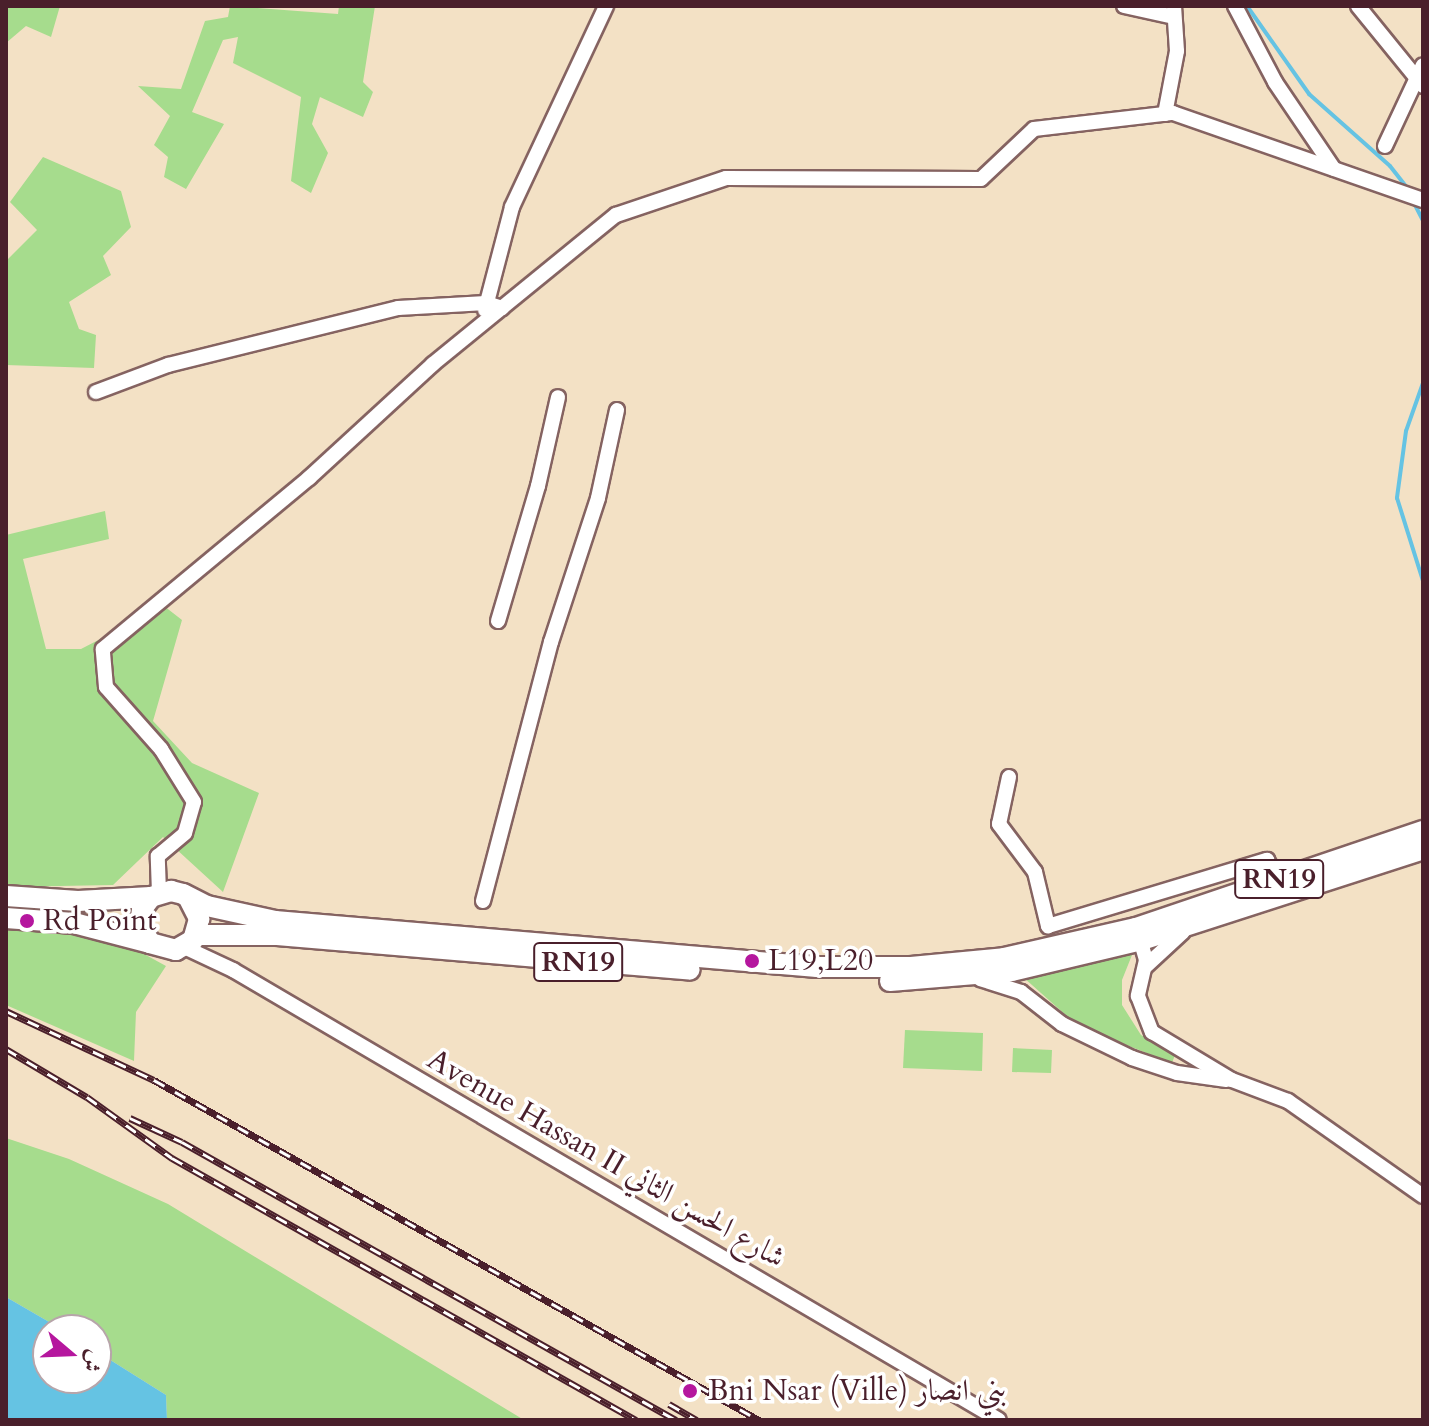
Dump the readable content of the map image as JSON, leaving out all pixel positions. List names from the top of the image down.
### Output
{
  "streets": {
    "highway": ["RN19"],
    "street": ["Avenue Hassan II شارع الحسن الثاني"]
  },
  "crossings": [
    ["RN19", "Avenue Hassan II شارع الحسن الثاني"]
  ],
  "places": ["Rd Point", "L19,L20", "Bni Nsar (Ville) بني انصار"],
  "north": "right"
}
